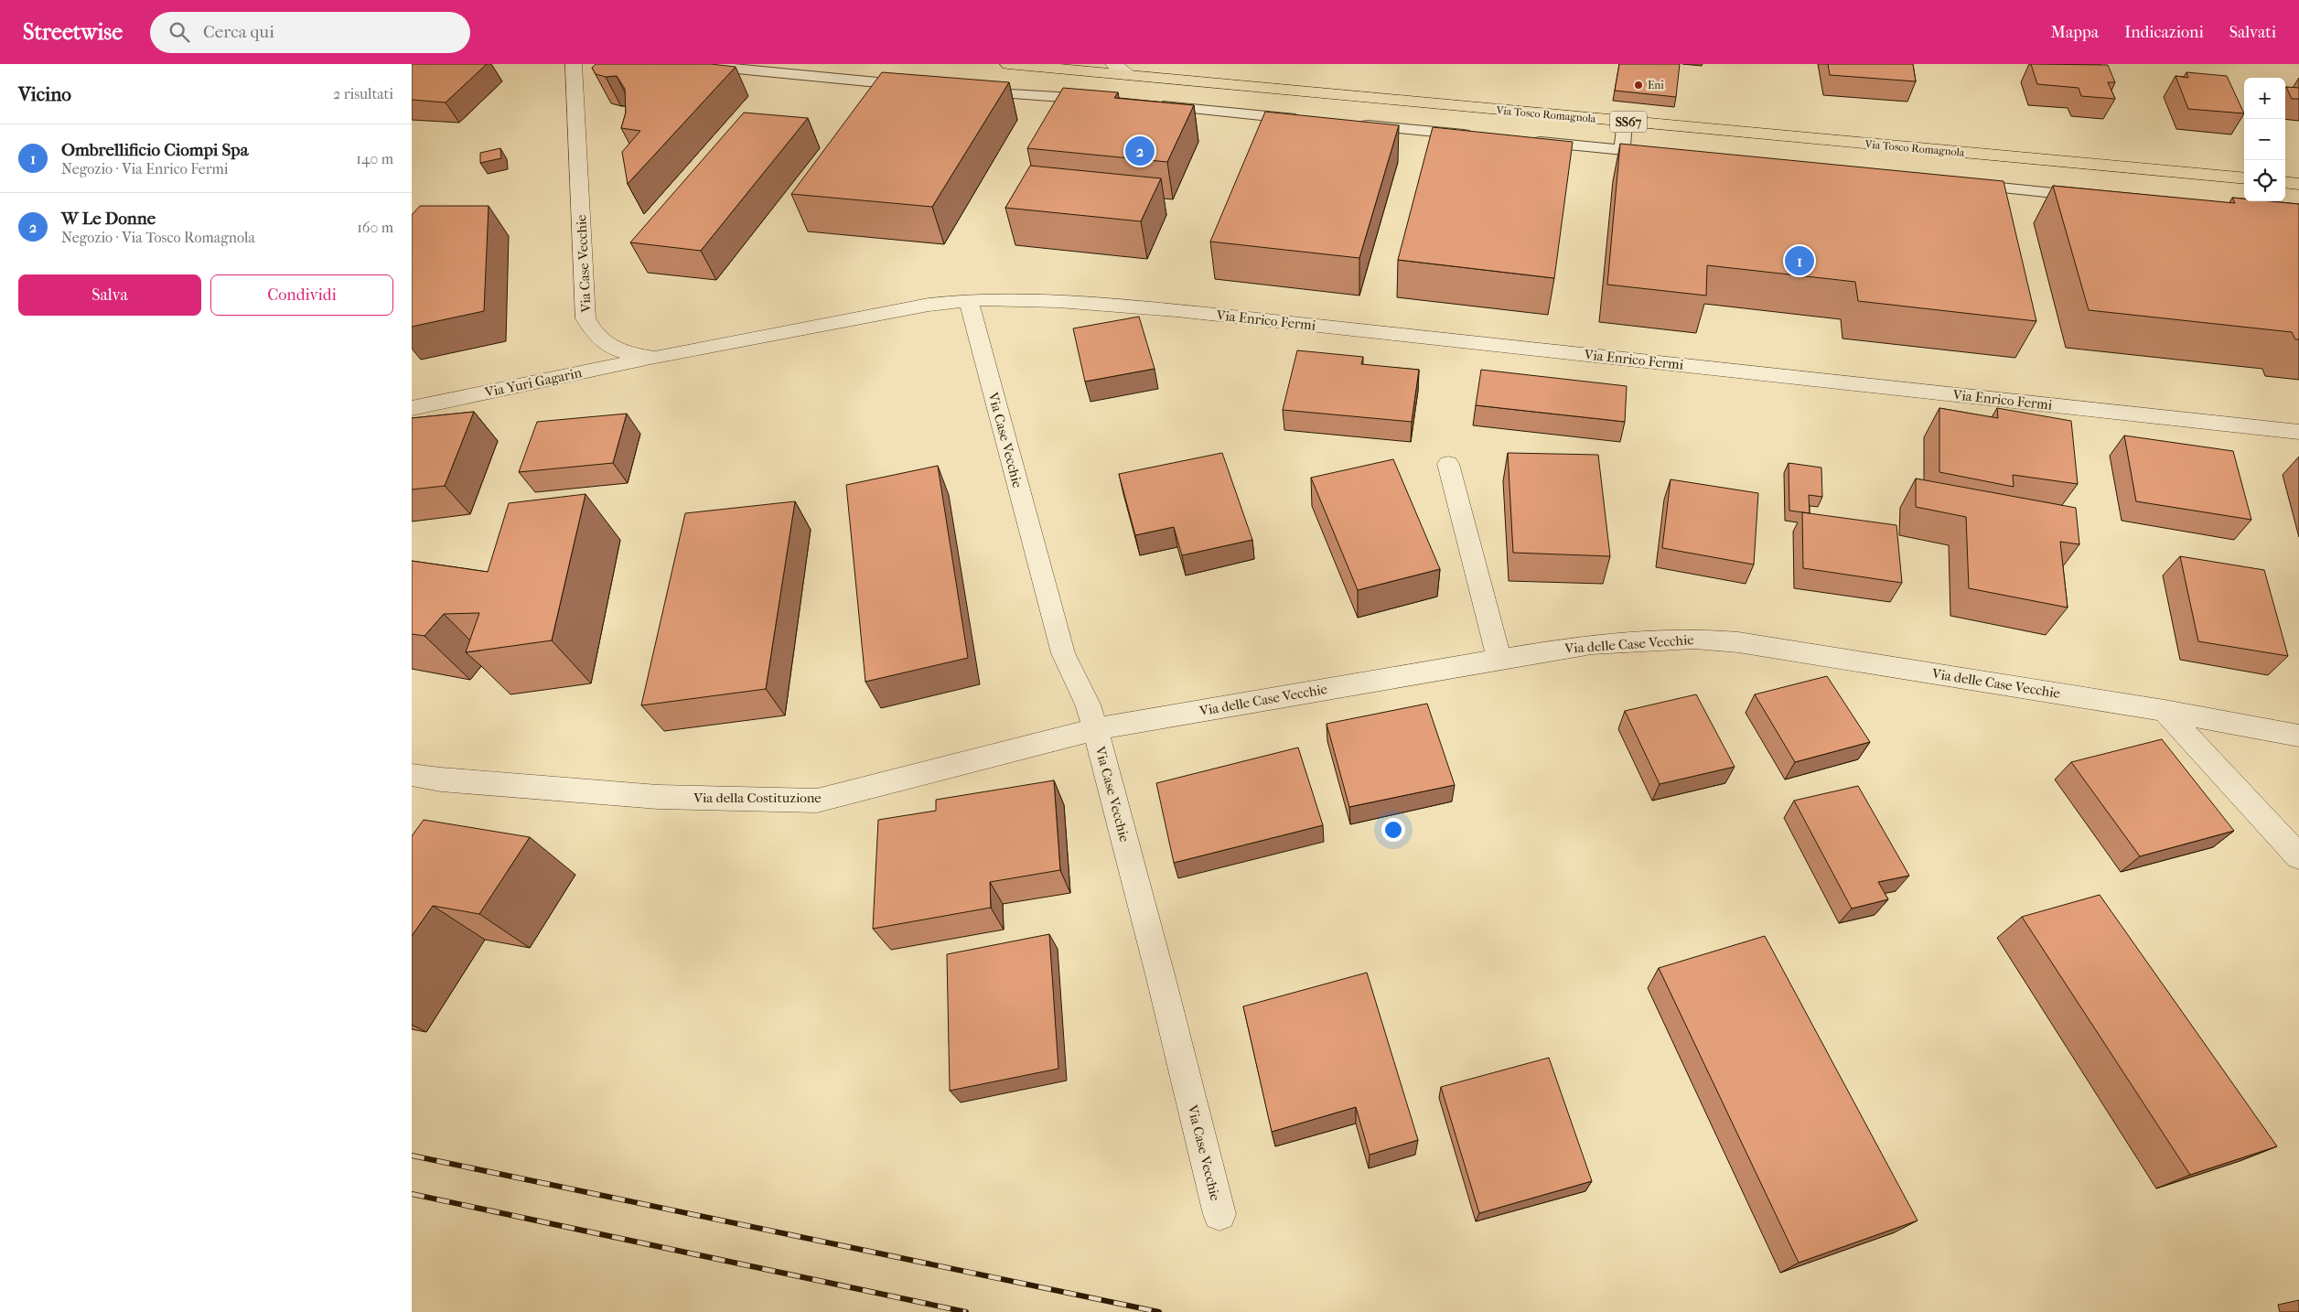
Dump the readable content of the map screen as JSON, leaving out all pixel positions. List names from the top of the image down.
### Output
{
  "streets": {
    "main road": ["Via Tosco Romagnola", "SS67"],
    "street": [
      "Via Case Vecchie",
      "Via Enrico Fermi",
      "Via Yuri Gagarin",
      "Via delle Case Vecchie",
      "Via della Costituzione"
    ]
  },
  "crossings": [
    ["Via Case Vecchie", "Via Enrico Fermi"],
    ["Via Case Vecchie", "Via Yuri Gagarin"],
    ["Via Case Vecchie", "Via delle Case Vecchie"],
    ["Via Case Vecchie", "Via della Costituzione"],
    ["Via delle Case Vecchie", "Via della Costituzione"]
  ],
  "places": ["Eni"],
  "page": {
    "header": "Streetwise",
    "search": "Cerca qui",
    "nav": ["Mappa", "Indicazioni", "Salvati"],
    "heading": ["Vicino", "2 risultati"],
    "map_buttons": ["+", "−"],
    "list": [
      {
        "mark": "1",
        "name": "Ombrellificio Ciompi Spa",
        "note": "Negozio · Via Enrico Fermi",
        "value": "140 m"
      },
      {
        "mark": "2",
        "name": "W Le Donne",
        "note": "Negozio · Via Tosco Romagnola",
        "value": "160 m"
      }
    ],
    "pins": ["2", "1"],
    "buttons": ["Salva", "Condividi"]
  }
}
